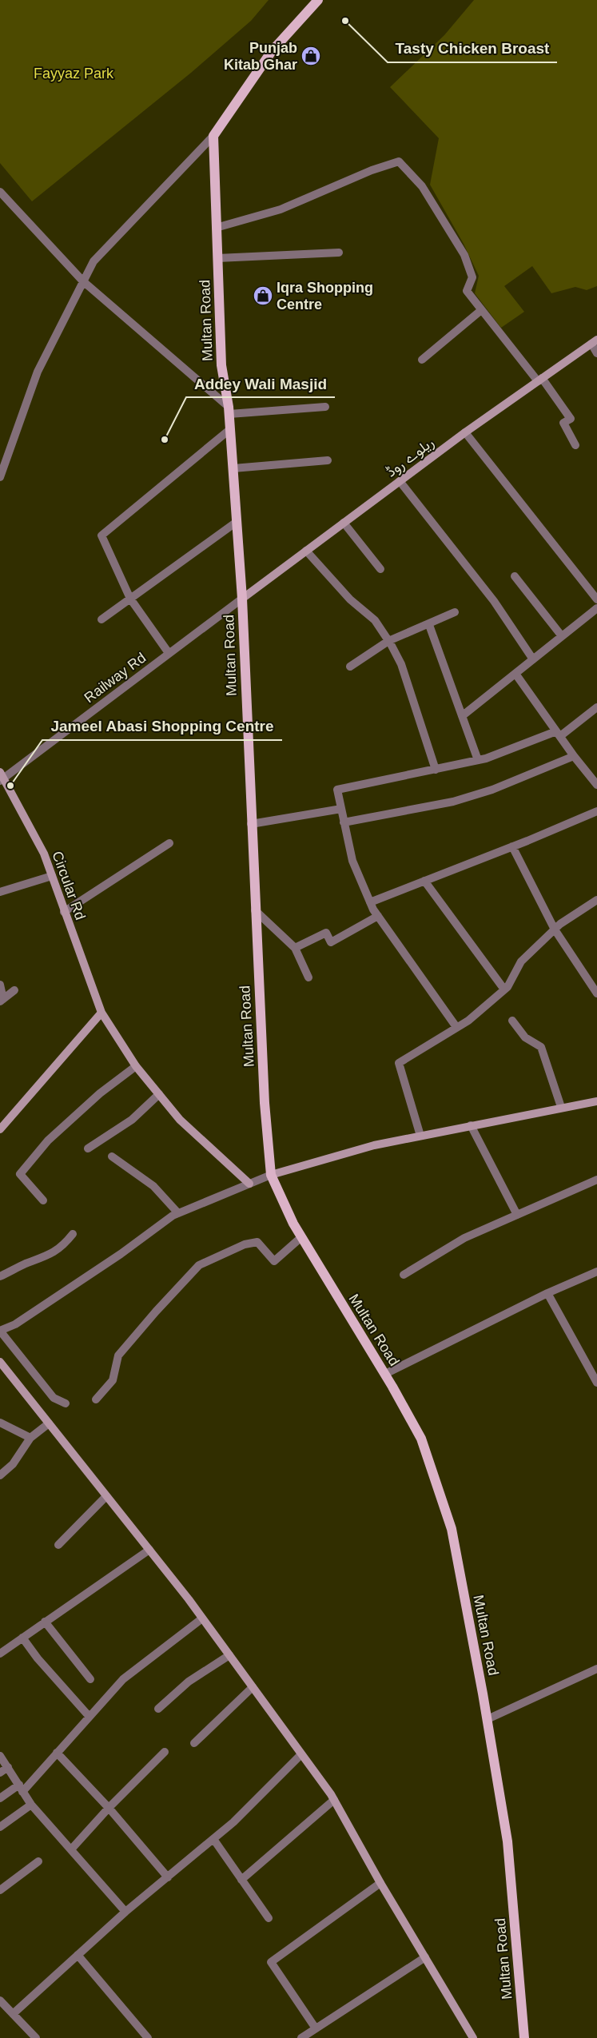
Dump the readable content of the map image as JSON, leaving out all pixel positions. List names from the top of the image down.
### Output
{
  "streets": {
    "main road": ["Multan Road"],
    "street": ["ریلوے روڈ", "Railway Rd", "Circular Rd"]
  },
  "crossings": [
    ["Multan Road", "ریلوے روڈ"],
    ["Multan Road", "Railway Rd"],
    ["ریلوے روڈ", "Railway Rd"],
    ["Railway Rd", "Circular Rd"]
  ],
  "parks": ["Fayyaz Park"],
  "places": {
    "other": ["Tasty Chicken Broast", "Addey Wali Masjid", "Jameel Abasi Shopping Centre"],
    "shop": ["Punjab Kitab Ghar", "Iqra Shopping Centre"]
  }
}
